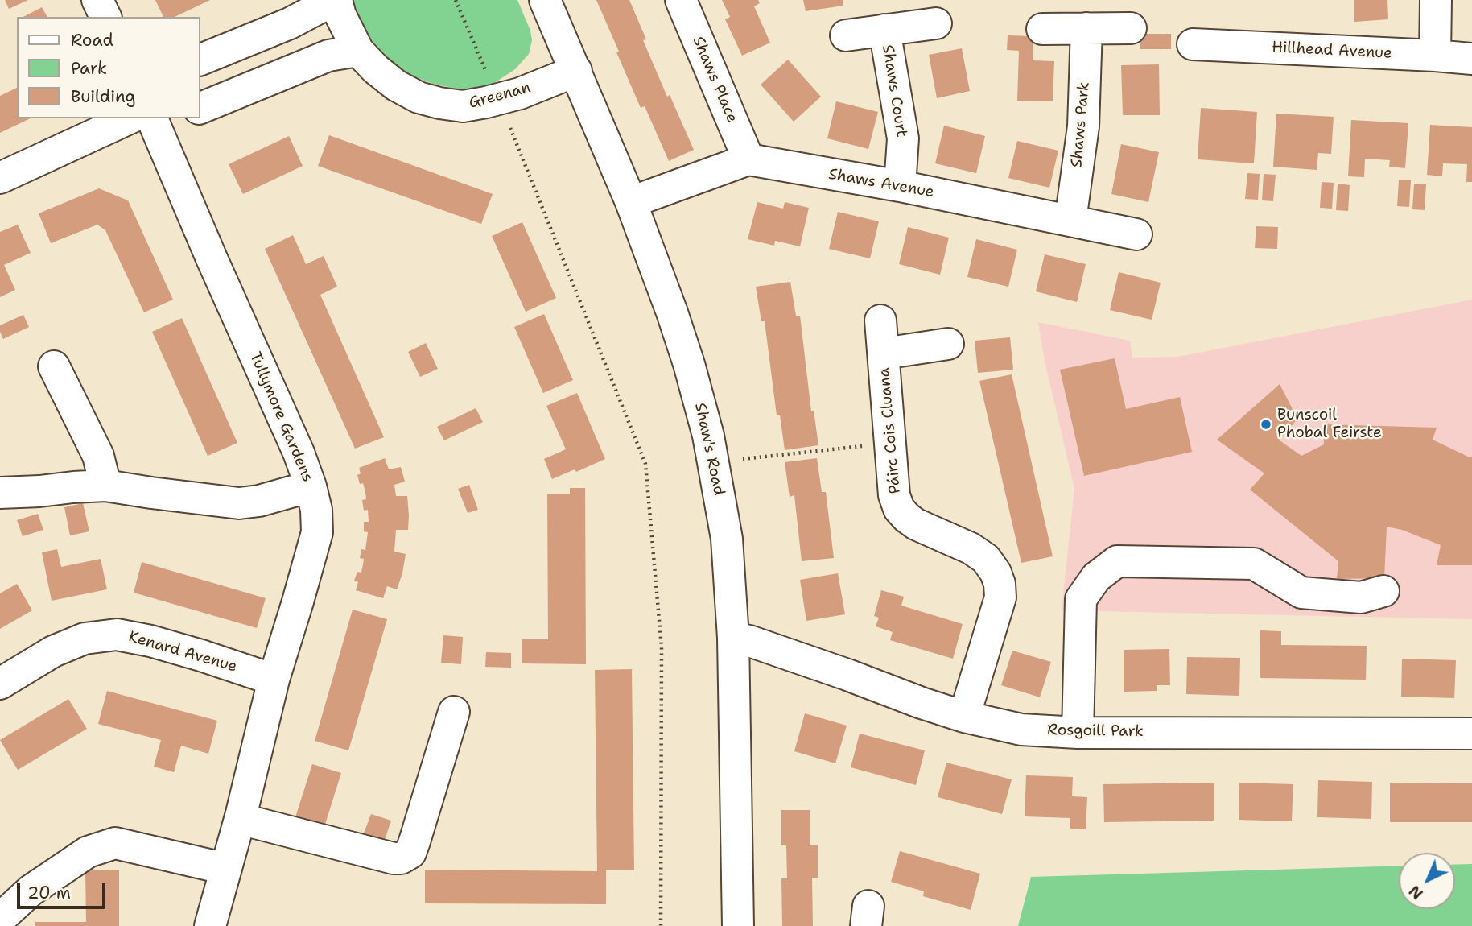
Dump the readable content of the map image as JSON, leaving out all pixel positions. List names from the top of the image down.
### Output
{
  "streets": {
    "street": [
      "Hillhead Avenue",
      "Shaws Place",
      "Shaws Court",
      "Greenan",
      "Shaws Park",
      "Shaws Avenue",
      "Tullymore Gardens",
      "Páirc Cois Cluana",
      "Shaw's Road",
      "Kenard Avenue",
      "Rosgoill Park"
    ]
  },
  "crossings": [
    ["Shaws Place", "Shaws Avenue"],
    ["Shaws Court", "Shaws Avenue"],
    ["Greenan", "Shaw's Road"],
    ["Shaws Park", "Shaws Avenue"],
    ["Shaws Avenue", "Shaw's Road"],
    ["Tullymore Gardens", "Kenard Avenue"],
    ["Páirc Cois Cluana", "Rosgoill Park"],
    ["Shaw's Road", "Rosgoill Park"]
  ],
  "places": ["Bunscoil Phobal Feirste"],
  "legend": ["Road", "Park", "Building"],
  "scale_bar": "20 m",
  "north": "bottom left"
}
